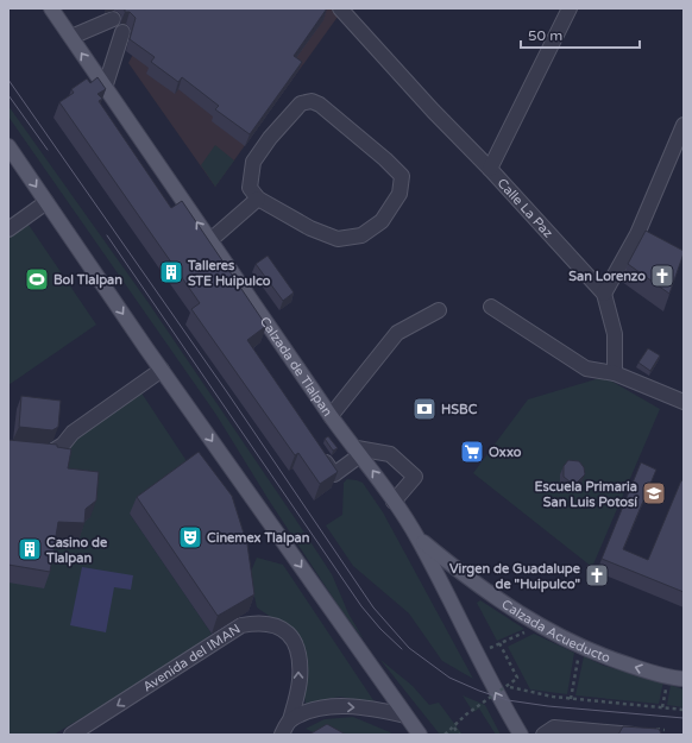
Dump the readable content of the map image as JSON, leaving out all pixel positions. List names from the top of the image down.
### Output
{
  "streets": {
    "main road": ["Calzada de Tlalpan", "Calzada Acueducto"],
    "street": ["Calle La Paz", "Avenida del IMAN"]
  },
  "crossings": [
    ["Calzada de Tlalpan", "Calzada Acueducto"]
  ],
  "one_way": ["Calzada Acueducto"],
  "places": {
    "building": ["Talleres STE Huipulco", "Casino de Tlalpan"],
    "church": ["San Lorenzo", "Virgen de Guadalupe de \"Huipulco\""],
    "sports": ["Bol Tlalpan"],
    "bank": ["HSBC"],
    "supermarket": ["Oxxo"],
    "school or university": ["Escuela Primaria San Luis Potosí"],
    "theatre": ["Cinemex Tlalpan"]
  },
  "scale_bar": "50 m"
}
